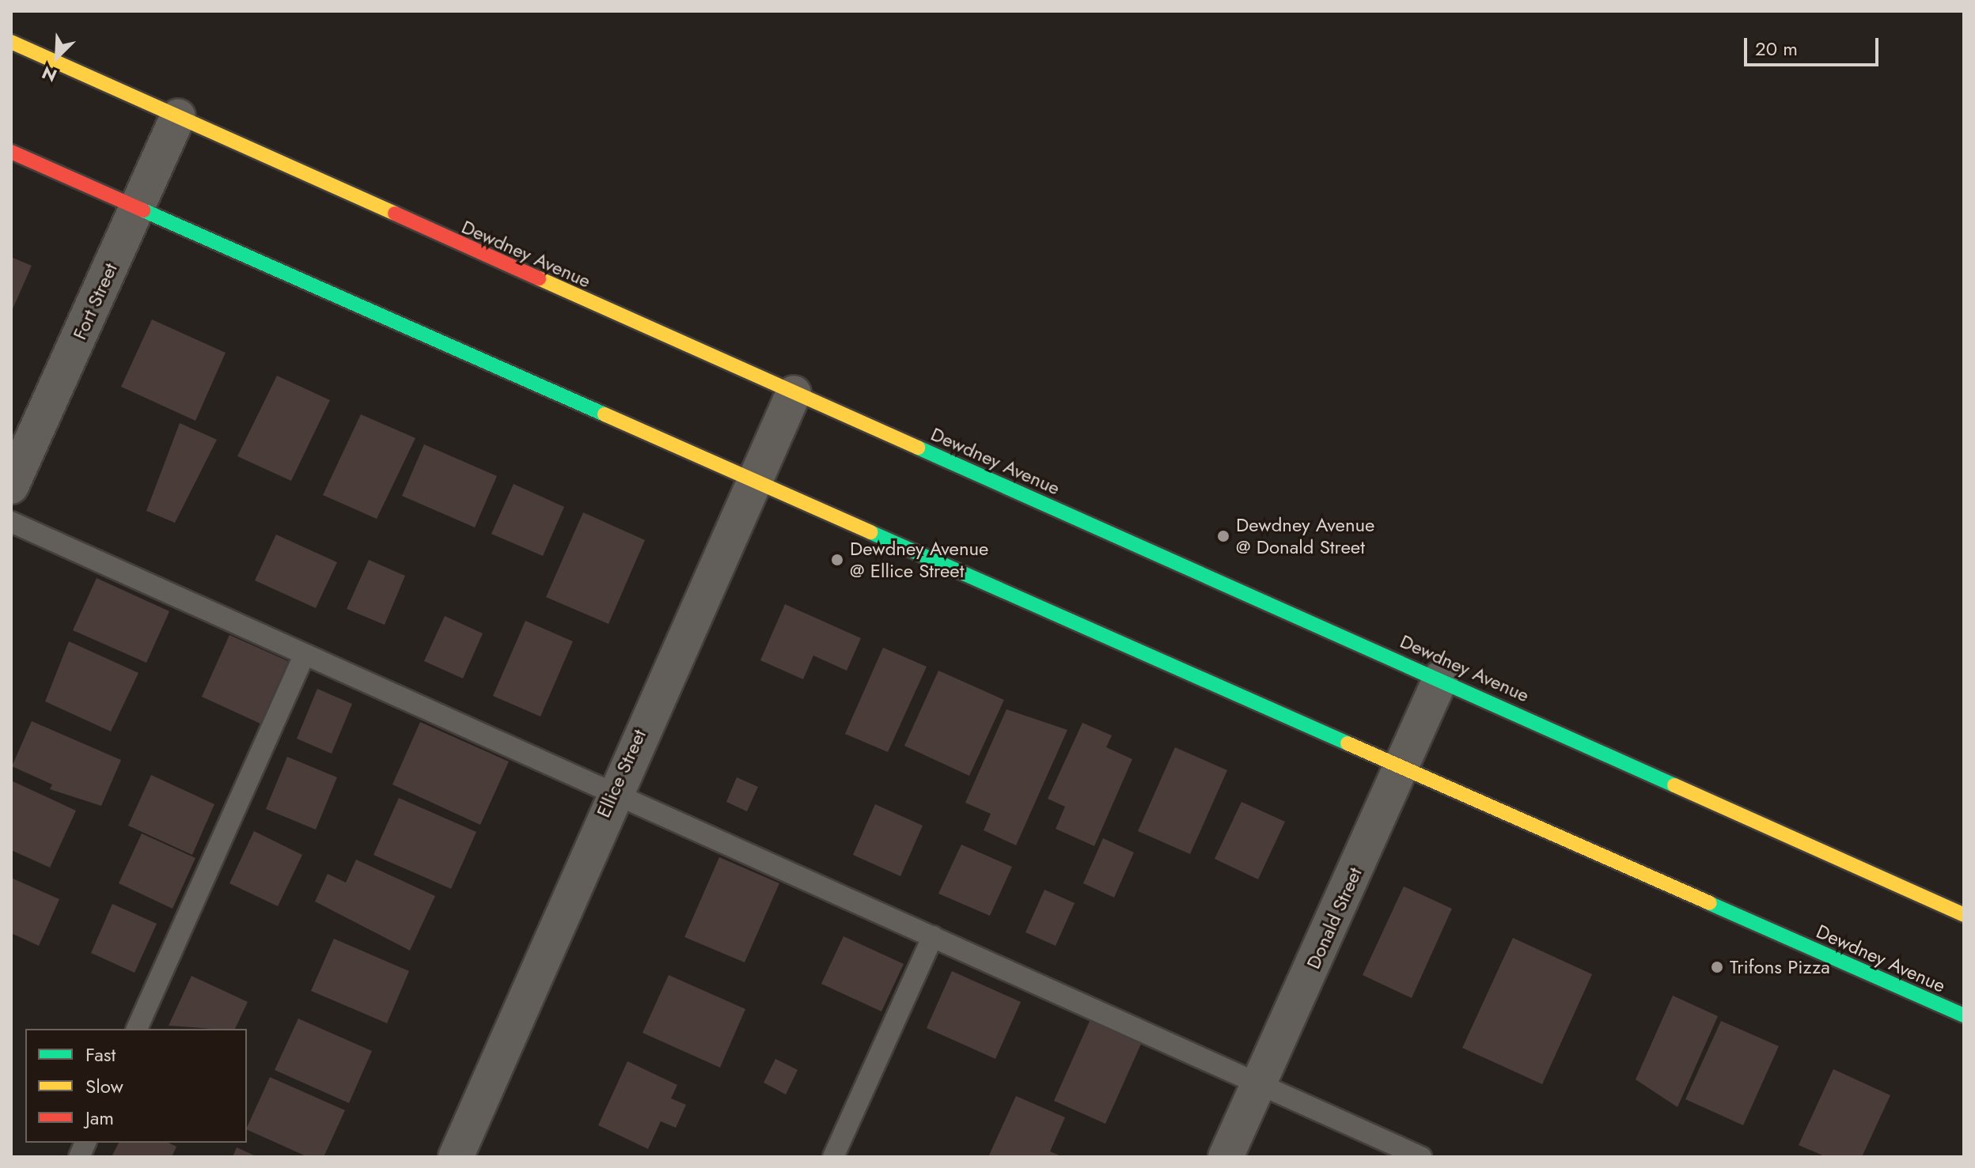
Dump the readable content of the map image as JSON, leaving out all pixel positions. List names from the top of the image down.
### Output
{
  "streets": {
    "main road": ["Dewdney Avenue"],
    "street": ["Fort Street", "Ellice Street", "Donald Street"]
  },
  "crossings": [
    ["Dewdney Avenue", "Fort Street"],
    ["Dewdney Avenue", "Ellice Street"],
    ["Dewdney Avenue", "Donald Street"]
  ],
  "places": ["Dewdney Avenue @ Donald Street", "Dewdney Avenue @ Ellice Street", "Trifons Pizza"],
  "legend": ["Fast", "Slow", "Jam"],
  "scale_bar": "20 m",
  "north": "bottom left"
}
